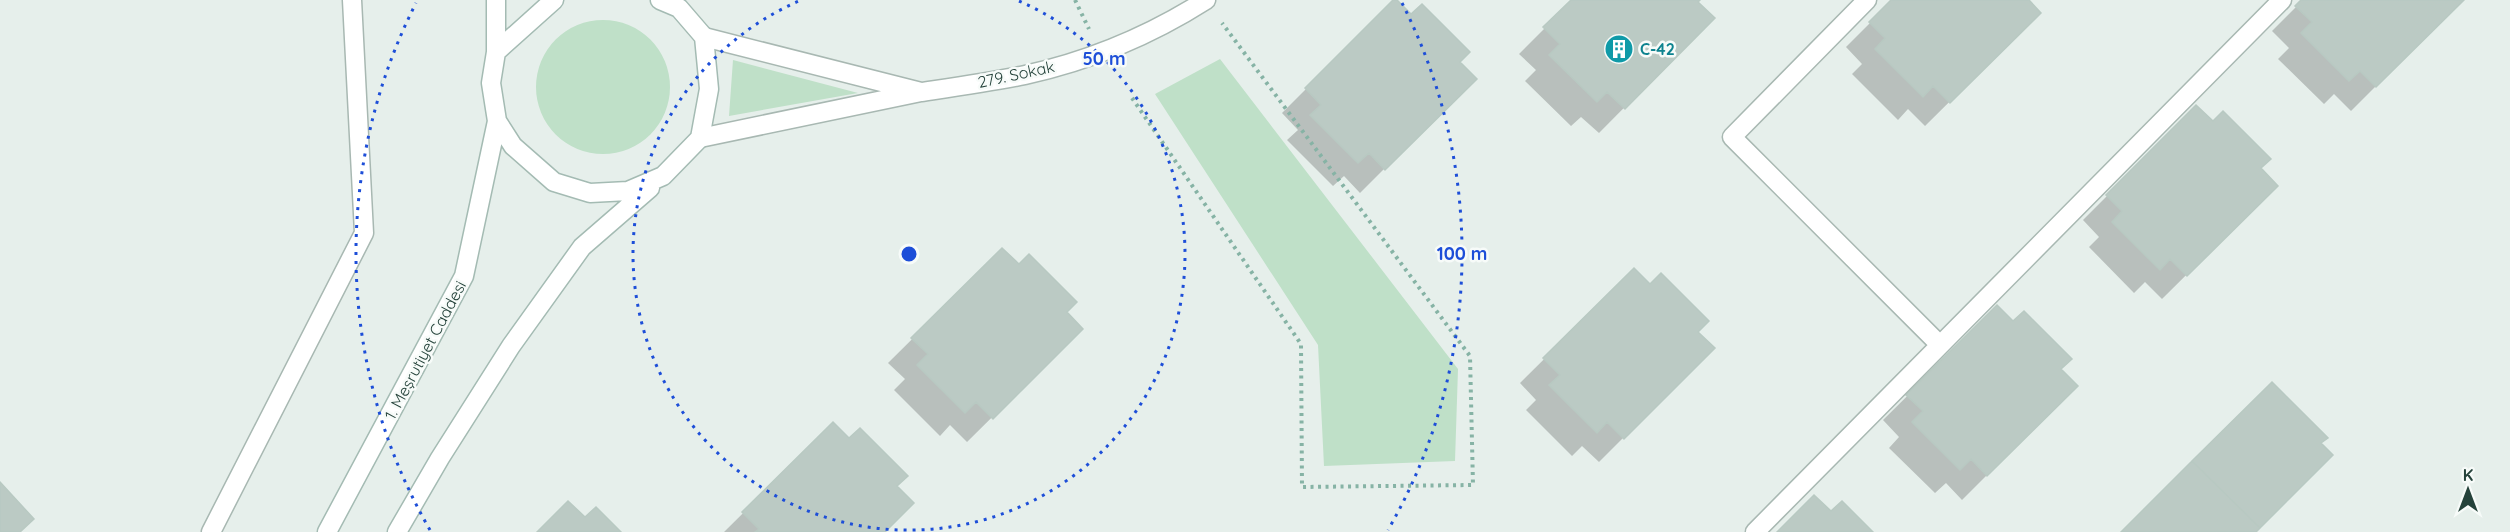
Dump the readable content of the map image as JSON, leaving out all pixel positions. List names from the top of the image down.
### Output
{
  "streets": {
    "street": ["279. Sokak", "1. Meşrutiyet Caddesi"]
  },
  "places": {
    "building": ["C-42"]
  },
  "north": "top",
  "rings": ["50 m", "100 m"]
}
